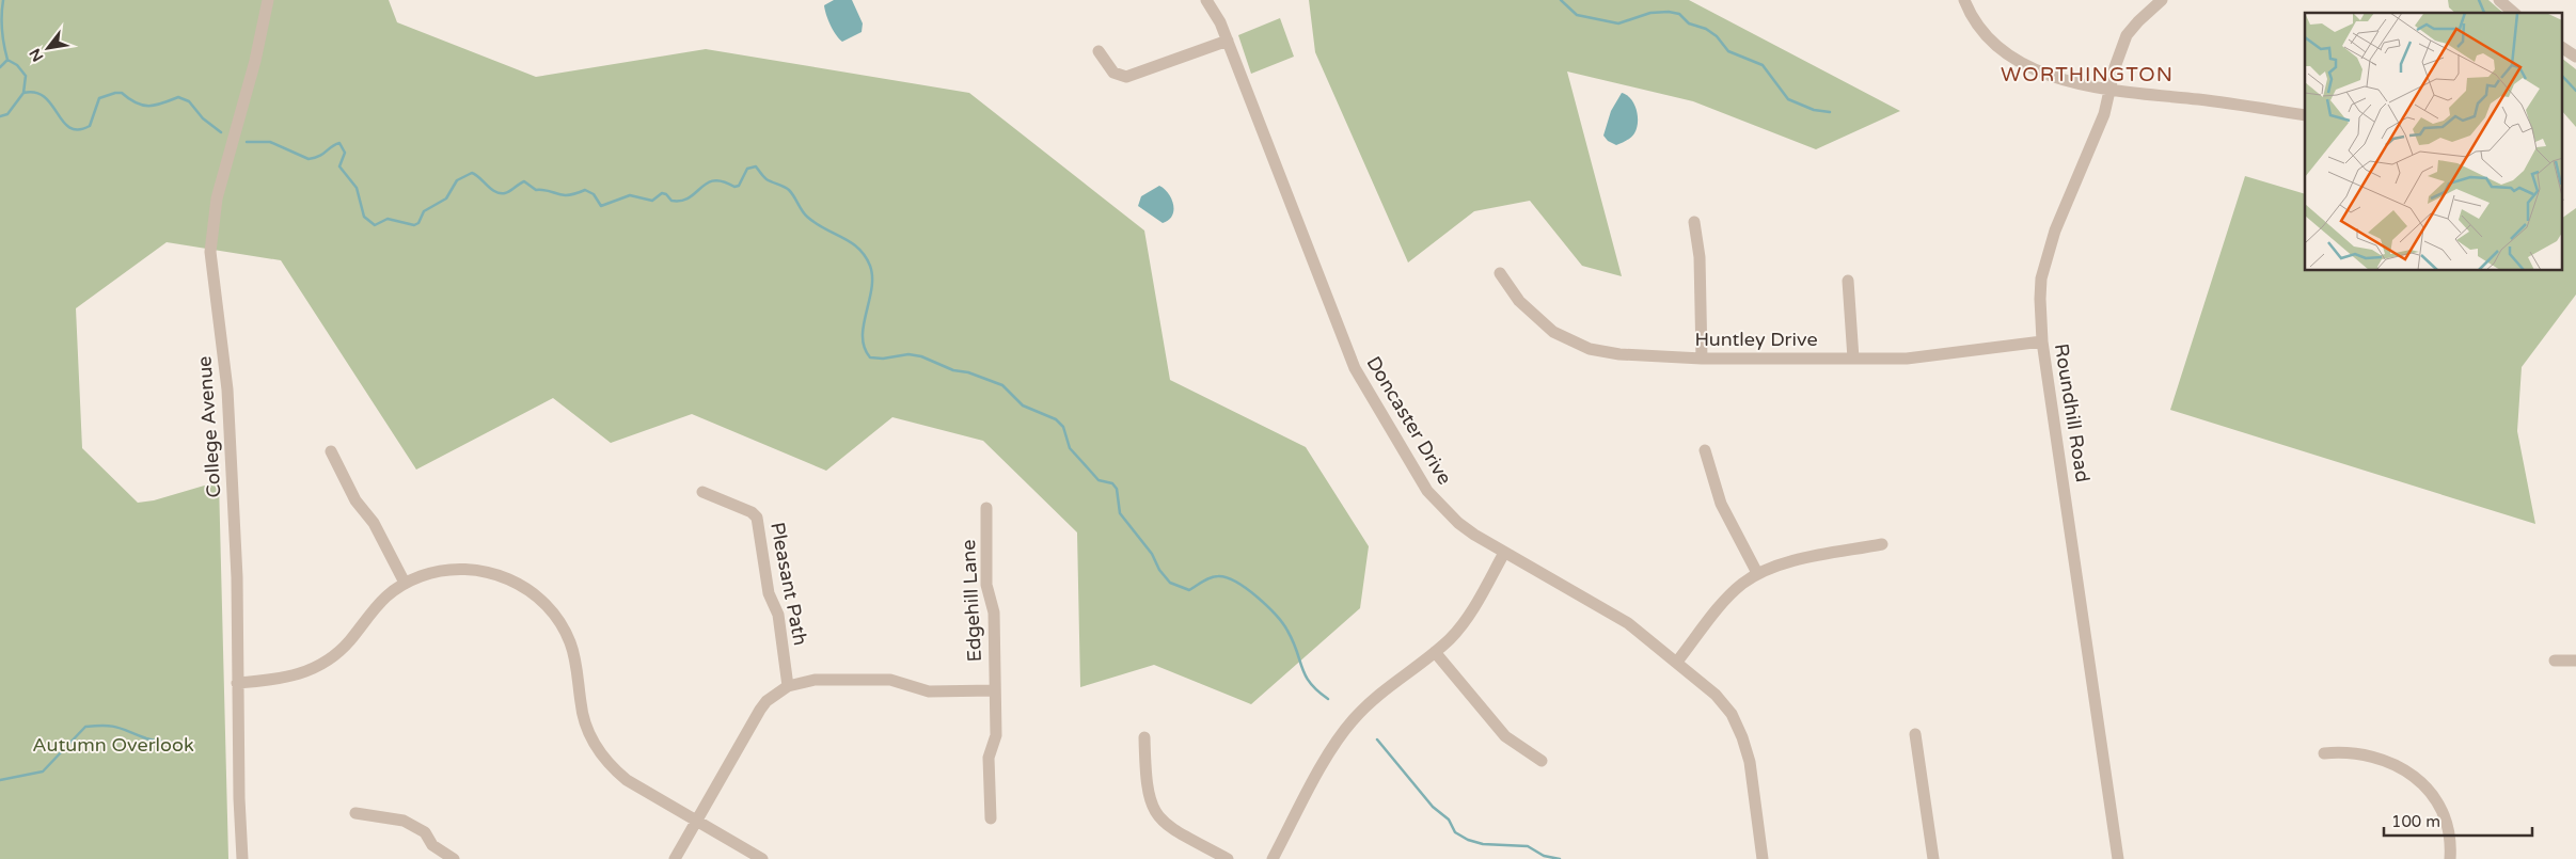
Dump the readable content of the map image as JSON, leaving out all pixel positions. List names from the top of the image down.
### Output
{
  "streets": {
    "street": [
      "Huntley Drive",
      "Roundhill Road",
      "Doncaster Drive",
      "College Avenue",
      "Pleasant Path",
      "Edgehill Lane"
    ]
  },
  "crossings": [
    ["Huntley Drive", "Roundhill Road"]
  ],
  "districts": ["WORTHINGTON"],
  "parks": ["Autumn Overlook"],
  "scale_bar": "100 m",
  "north": "bottom left"
}
